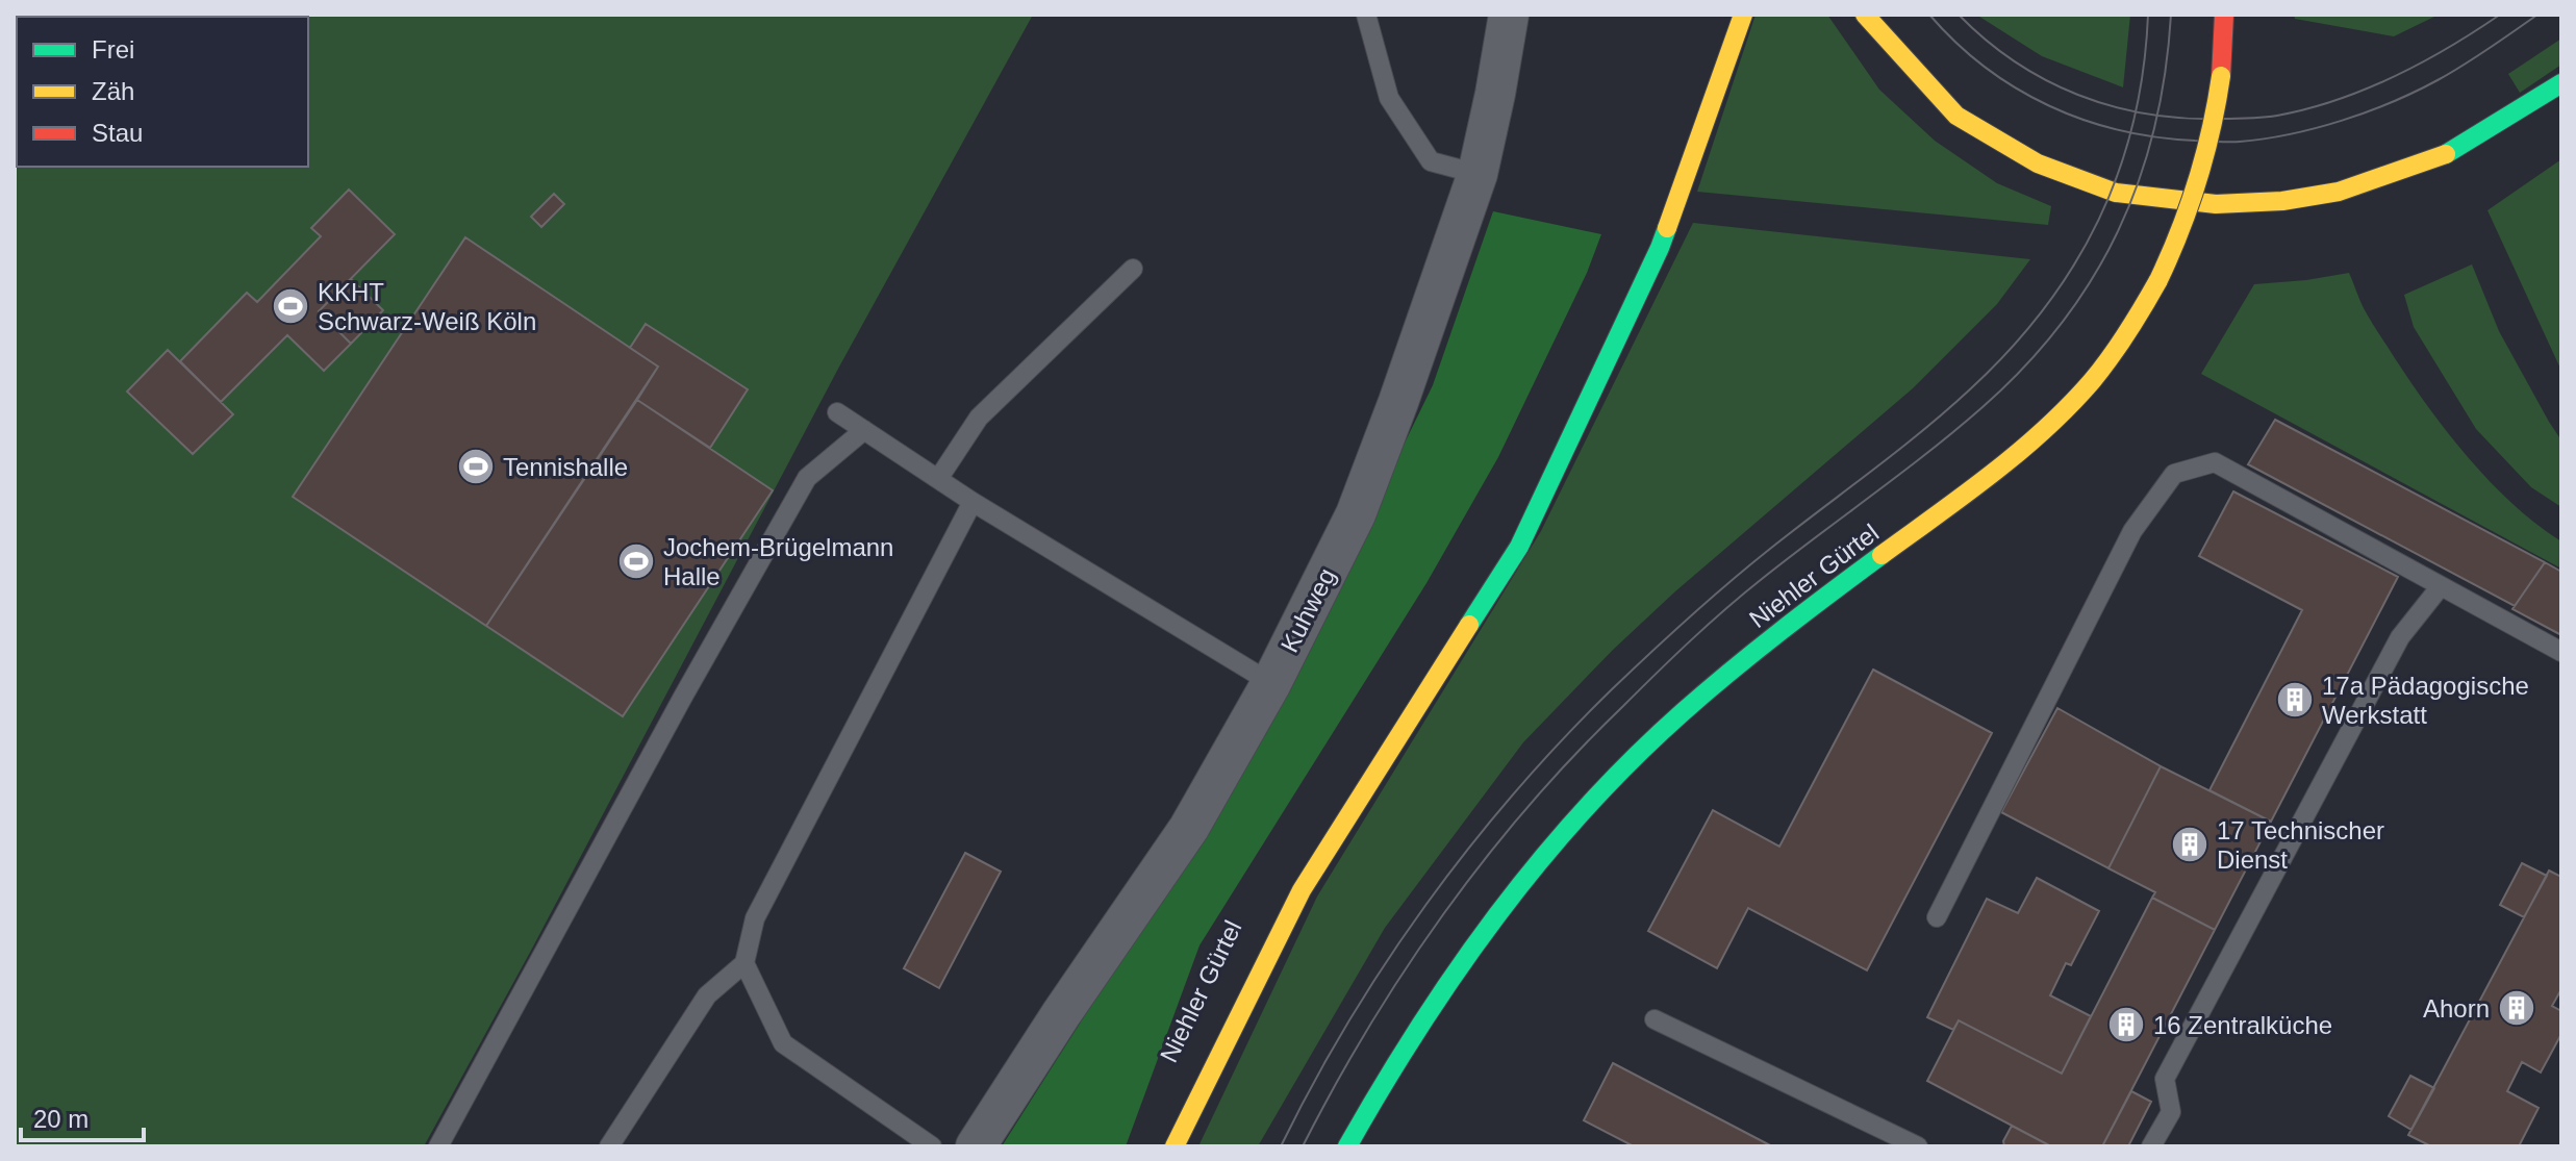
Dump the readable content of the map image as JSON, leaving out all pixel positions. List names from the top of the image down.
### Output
{
  "streets": {
    "main road": ["Niehler Gürtel"],
    "street": ["Kuhweg"]
  },
  "places": {
    "sports": ["KKHT Schwarz-Weiß Köln", "Tennishalle", "Jochem-Brügelmann Halle"],
    "building": [
      "17a Pädagogische Werkstatt",
      "17 Technischer Dienst",
      "Ahorn",
      "16 Zentralküche"
    ]
  },
  "legend": ["Frei", "Zäh", "Stau"],
  "scale_bar": "20 m"
}
